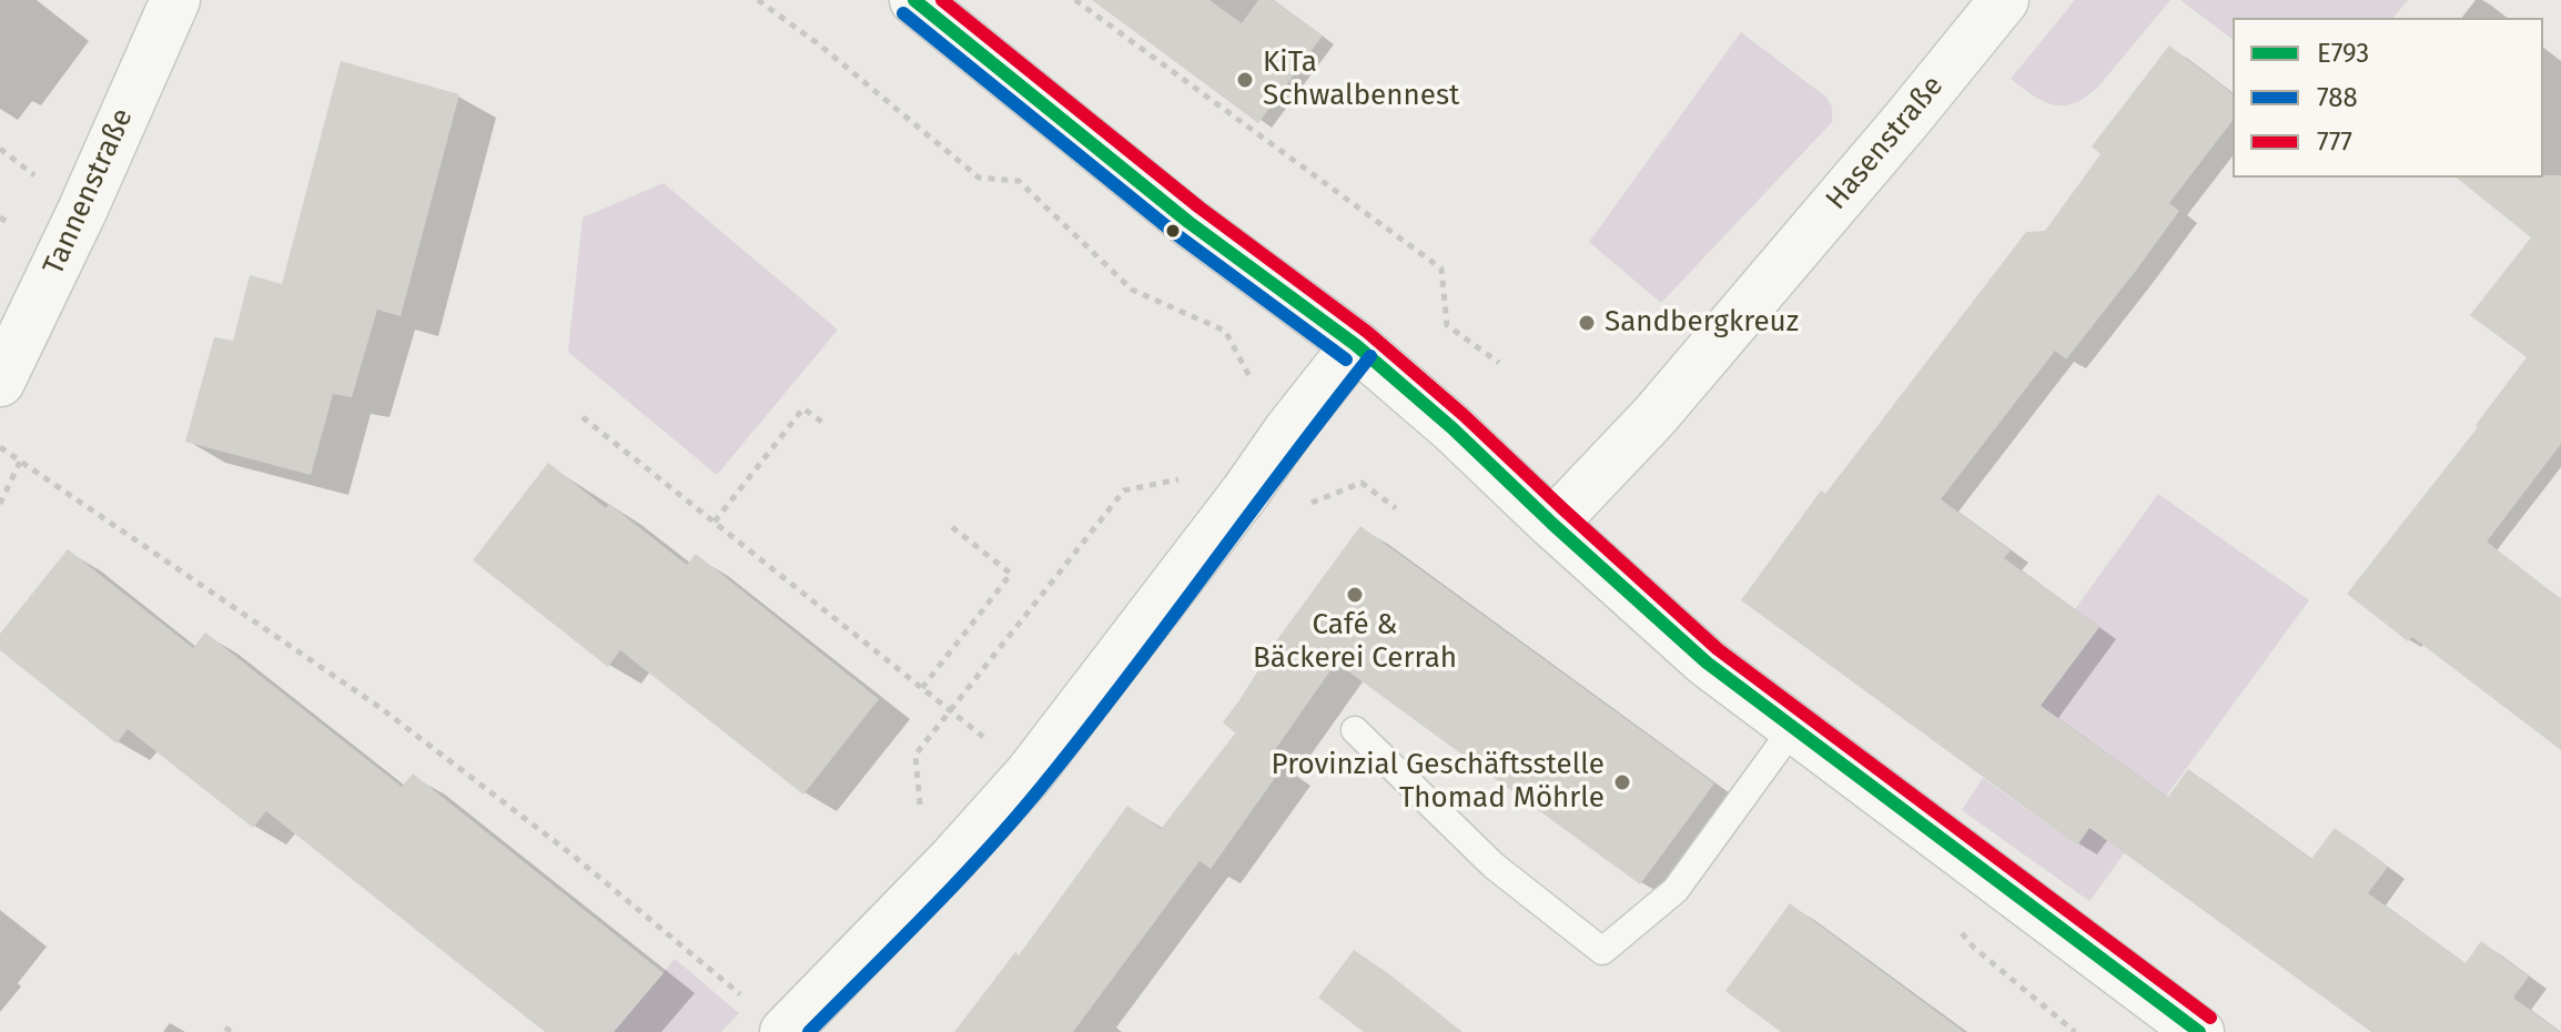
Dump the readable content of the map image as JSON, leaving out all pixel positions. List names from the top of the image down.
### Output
{
  "streets": {
    "street": ["Hasenstraße", "Tannenstraße"]
  },
  "places": [
    "KiTa Schwalbennest",
    "Sandbergkreuz",
    "Café & Bäckerei Cerrah",
    "Provinzial Geschäftsstelle Thomad Möhrle"
  ],
  "lines": ["transit line E793", "transit line 777", "transit line 788"],
  "legend": ["E793", "788", "777"]
}
